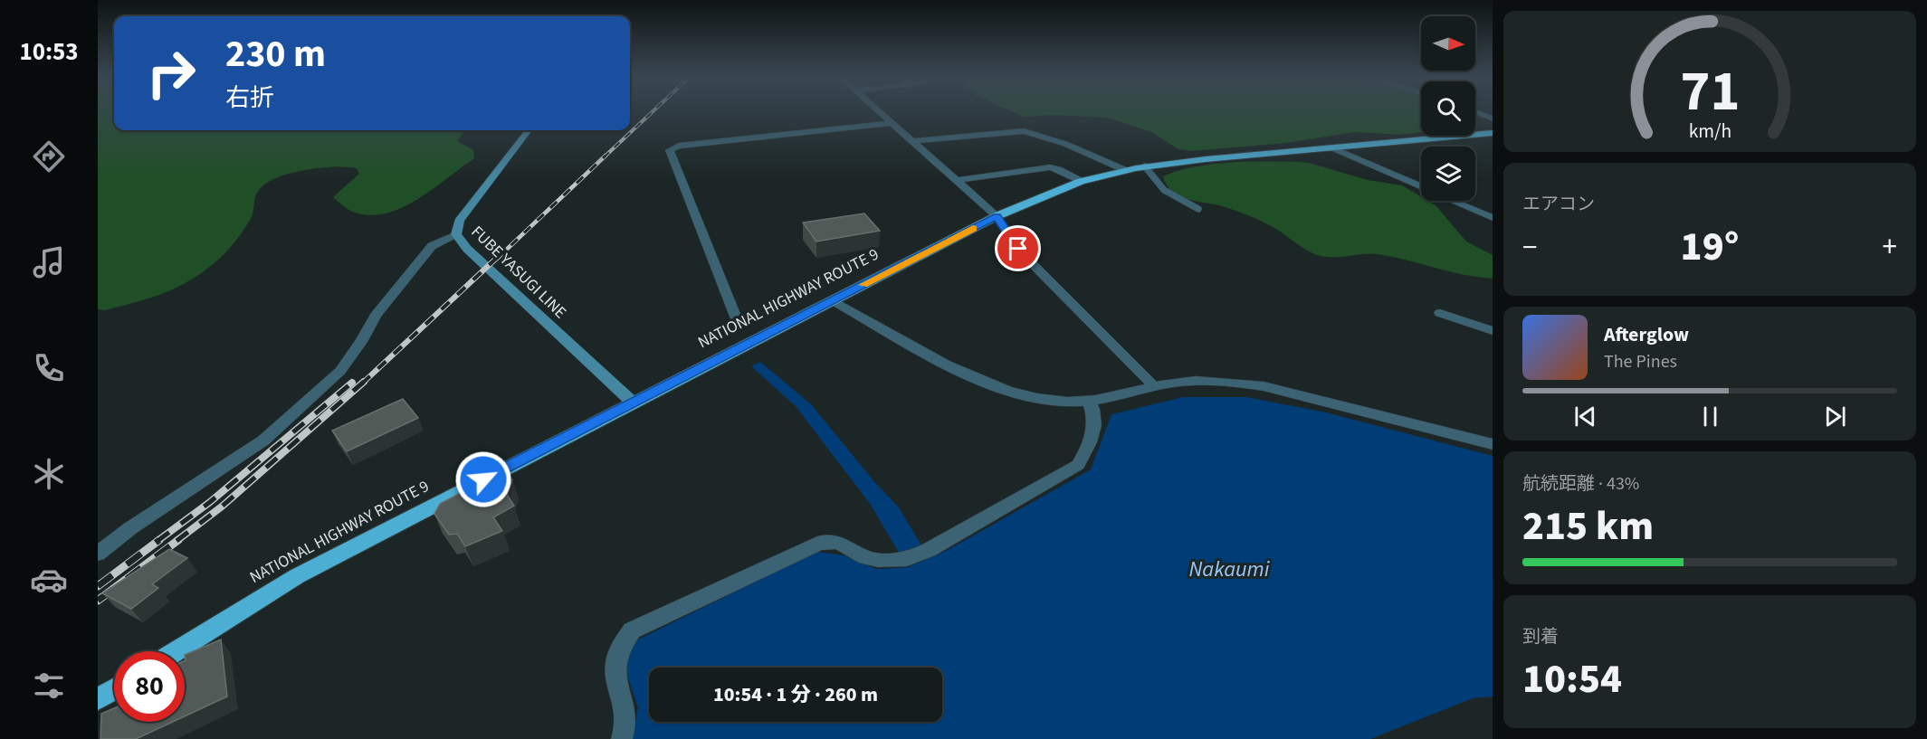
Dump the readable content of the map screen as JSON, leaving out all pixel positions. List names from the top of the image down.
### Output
{
  "streets": {
    "highway": ["NATIONAL HIGHWAY ROUTE 9"],
    "main road": ["FUBE YASUGI LINE"]
  },
  "crossings": [
    ["FUBE YASUGI LINE", "NATIONAL HIGHWAY ROUTE 9"]
  ],
  "water": ["Nakaumi"],
  "north": "right",
  "page": {
    "tabs": "10:53",
    "turn": ["230 m", "右折"],
    "tile": [
      "エアコン",
      ["航続距離 · 43%", "215 km"],
      ["到着", "10:54"]
    ],
    "heat": ["−", "19°", "+"],
    "song": ["Afterglow", "The Pines"],
    "limit": "80",
    "trip": "10:54 · 1 分 · 260 m",
    "gauge": ["71", "km/h"]
  }
}
